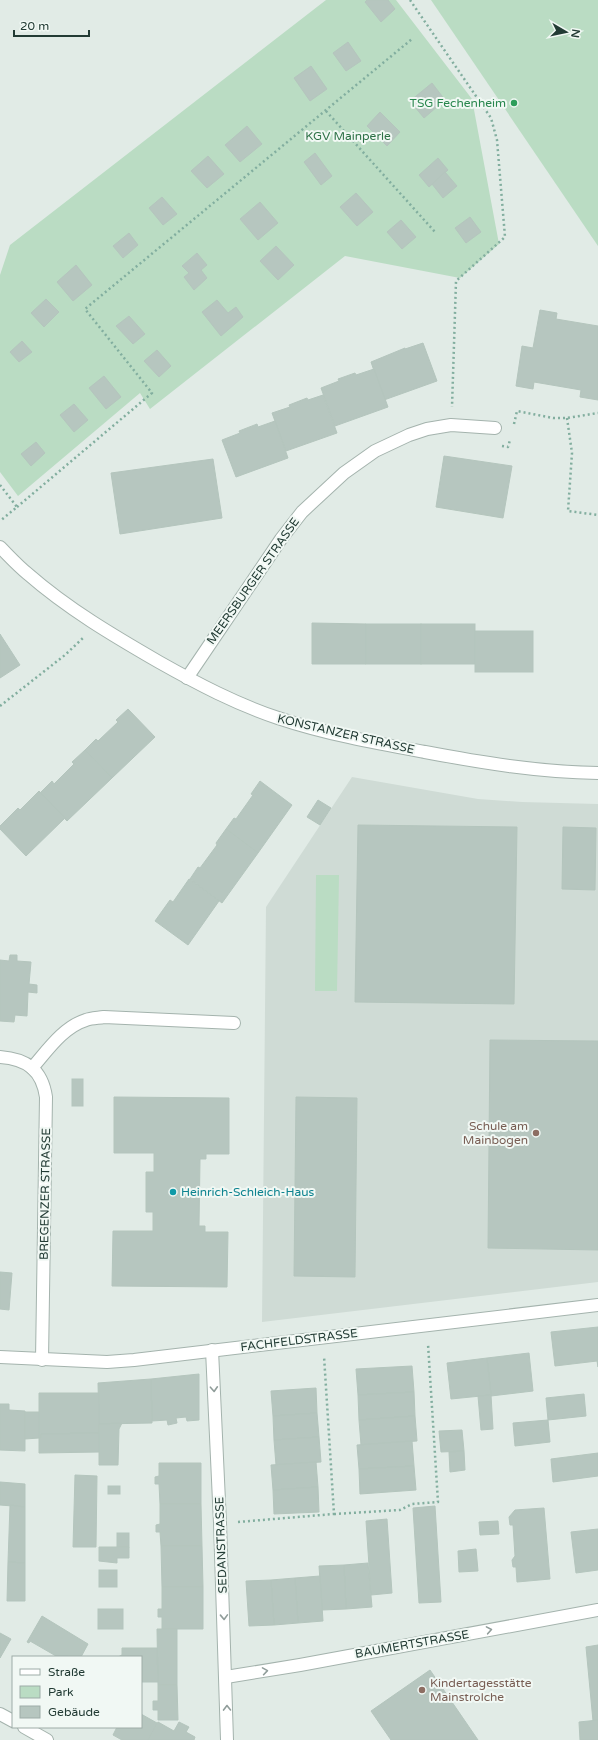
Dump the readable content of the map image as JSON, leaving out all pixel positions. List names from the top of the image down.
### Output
{
  "streets": {
    "street": [
      "MEERSBURGER STRASSE",
      "KONSTANZER STRASSE",
      "BREGENZER STRASSE",
      "FACHFELDSTRASSE",
      "SEDANSTRASSE",
      "BAUMERTSTRASSE"
    ]
  },
  "crossings": [
    ["MEERSBURGER STRASSE", "KONSTANZER STRASSE"],
    ["BREGENZER STRASSE", "FACHFELDSTRASSE"],
    ["FACHFELDSTRASSE", "SEDANSTRASSE"],
    ["SEDANSTRASSE", "BAUMERTSTRASSE"]
  ],
  "one_way": ["BAUMERTSTRASSE"],
  "parks": ["KGV Mainperle"],
  "places": [
    "TSG Fechenheim",
    "Schule am Mainbogen",
    "Heinrich-Schleich-Haus",
    "Kindertagesstätte Mainstrolche"
  ],
  "legend": ["Straße", "Park", "Gebäude"],
  "scale_bar": "20 m",
  "north": "right"
}
